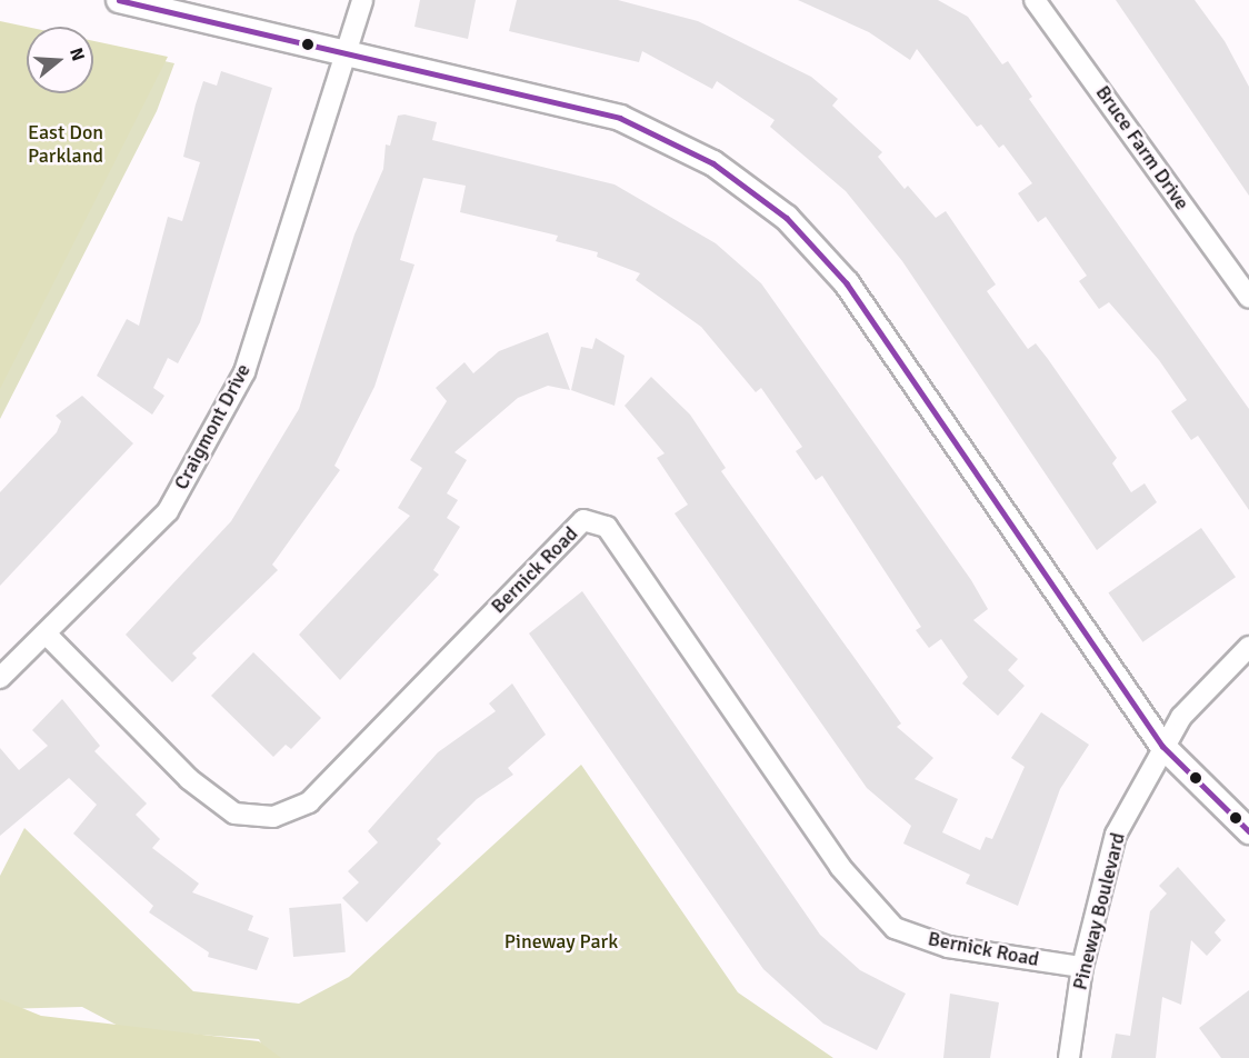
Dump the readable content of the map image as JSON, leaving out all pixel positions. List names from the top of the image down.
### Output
{
  "streets": {
    "street": [
      "Bruce Farm Drive",
      "Craigmont Drive",
      "Bernick Road",
      "Pineway Boulevard"
    ]
  },
  "crossings": [
    ["Craigmont Drive", "Bernick Road"],
    ["Bernick Road", "Pineway Boulevard"]
  ],
  "parks": ["East Don Parkland", "Pineway Park"],
  "north": "right"
}
